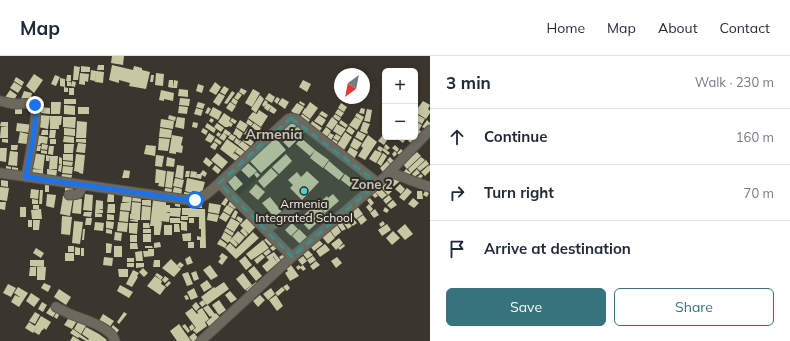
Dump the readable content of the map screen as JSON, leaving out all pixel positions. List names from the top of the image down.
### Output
{
  "districts": ["Armenia", "Zone 2"],
  "places": ["Armenia Integrated School"],
  "north": "bottom left",
  "page": {
    "header": "Map",
    "nav": [
      "Home",
      "Map",
      "About",
      "Contact"
    ],
    "heading": ["3 min", "Walk · 230 m"],
    "map_buttons": ["+", "−"],
    "list": [
      ["Continue", "160 m"],
      ["Turn right", "70 m"],
      "Arrive at destination"
    ],
    "buttons": ["Save", "Share"]
  }
}
